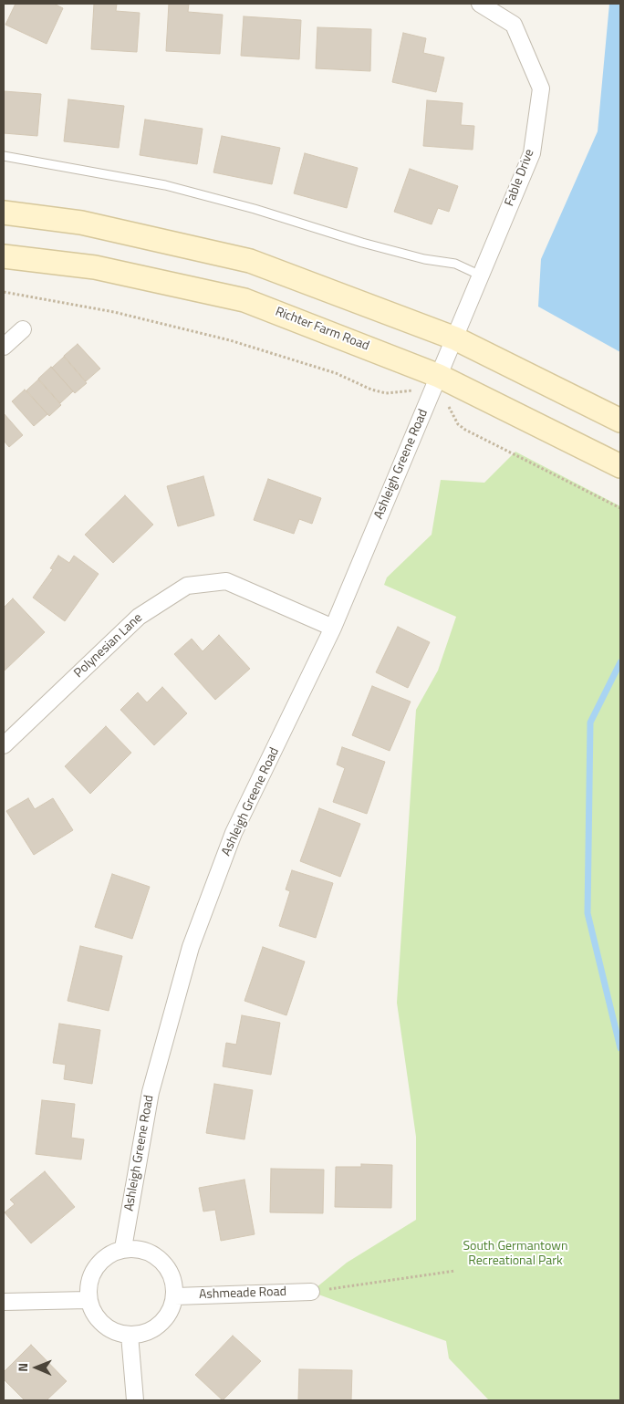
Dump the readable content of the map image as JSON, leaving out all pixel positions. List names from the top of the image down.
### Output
{
  "streets": {
    "main road": ["Richter Farm Road"],
    "street": [
      "Fable Drive",
      "Ashleigh Greene Road",
      "Polynesian Lane",
      "Ashmeade Road"
    ]
  },
  "crossings": [
    ["Fable Drive", "Ashleigh Greene Road"],
    ["Richter Farm Road", "Ashleigh Greene Road"],
    ["Ashleigh Greene Road", "Polynesian Lane"],
    ["Ashleigh Greene Road", "Ashmeade Road"]
  ],
  "parks": ["South Germantown Recreational Park"],
  "north": "left"
}
